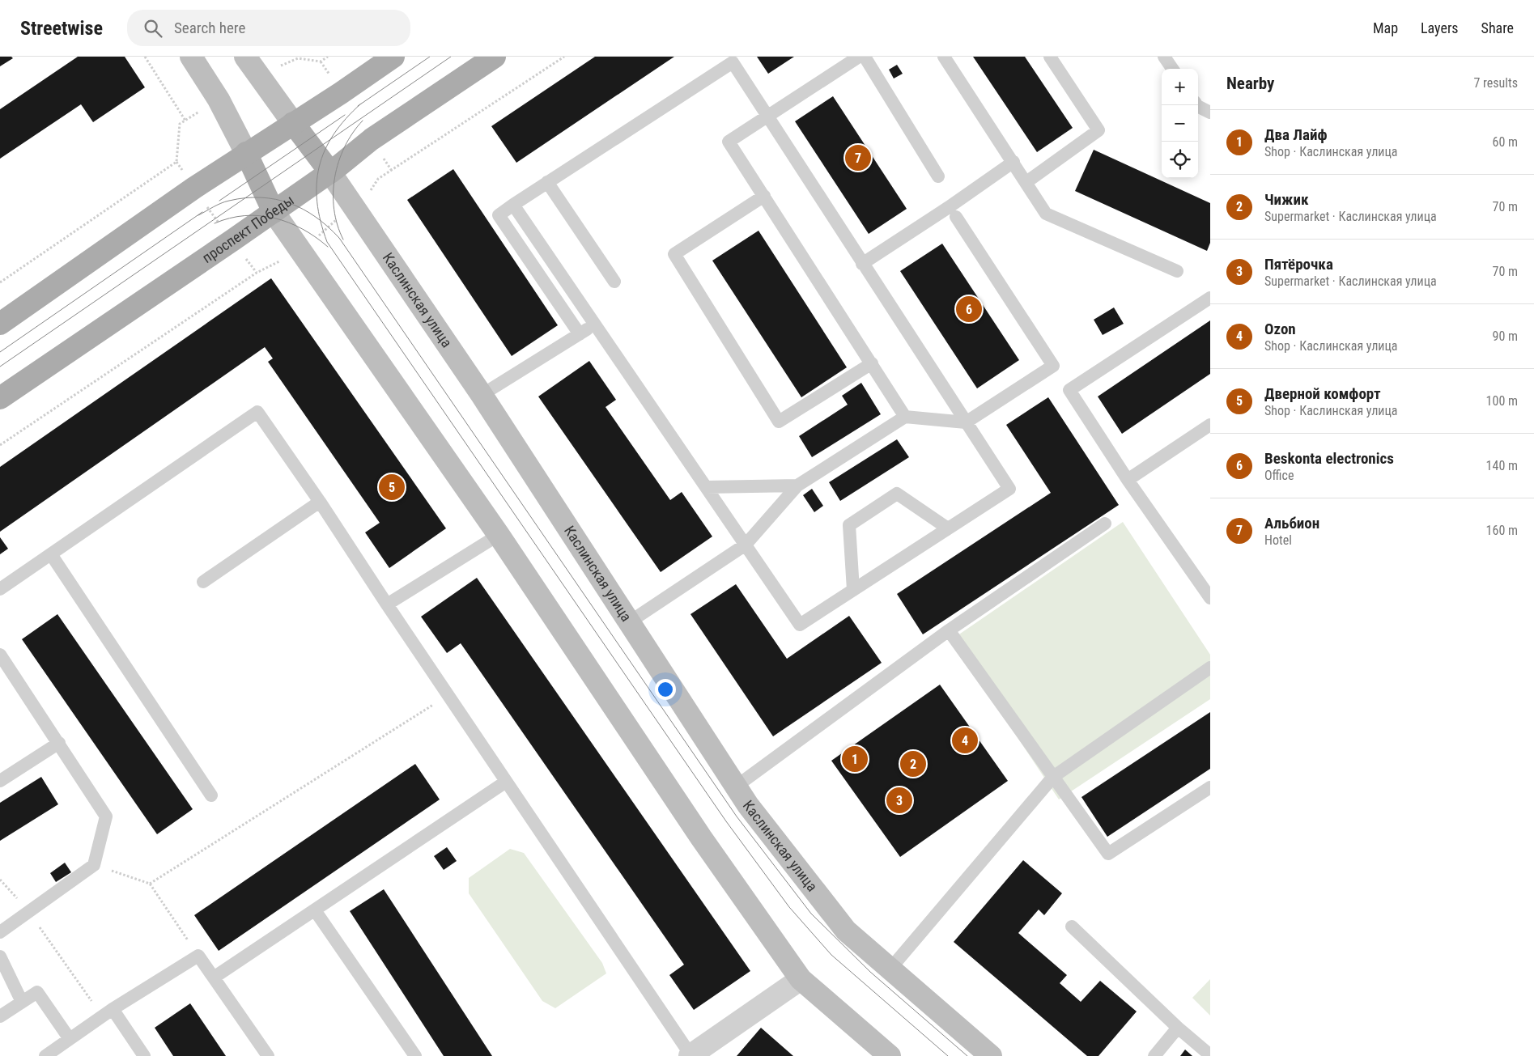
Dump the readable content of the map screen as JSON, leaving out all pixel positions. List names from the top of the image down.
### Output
{
  "streets": {
    "main road": ["проспект Победы", "Каслинская улица"]
  },
  "crossings": [
    ["проспект Победы", "Каслинская улица"]
  ],
  "page": {
    "header": "Streetwise",
    "search": "Search here",
    "nav": ["Map", "Layers", "Share"],
    "heading": ["Nearby", "7 results"],
    "map_buttons": ["+", "−"],
    "list": [
      {
        "mark": "1",
        "name": "Два Лайф",
        "note": "Shop · Каслинская улица",
        "value": "60 m"
      },
      {
        "mark": "2",
        "name": "Чижик",
        "note": "Supermarket · Каслинская улица",
        "value": "70 m"
      },
      {
        "mark": "3",
        "name": "Пятёрочка",
        "note": "Supermarket · Каслинская улица",
        "value": "70 m"
      },
      {
        "mark": "4",
        "name": "Ozon",
        "note": "Shop · Каслинская улица",
        "value": "90 m"
      },
      {
        "mark": "5",
        "name": "Дверной комфорт",
        "note": "Shop · Каслинская улица",
        "value": "100 m"
      },
      {
        "mark": "6",
        "name": "Beskonta electronics",
        "note": "Office",
        "value": "140 m"
      },
      {
        "mark": "7",
        "name": "Альбион",
        "note": "Hotel",
        "value": "160 m"
      }
    ],
    "pins": [
      "7",
      "6",
      "5",
      "4",
      "1",
      "2",
      "3"
    ]
  }
}
